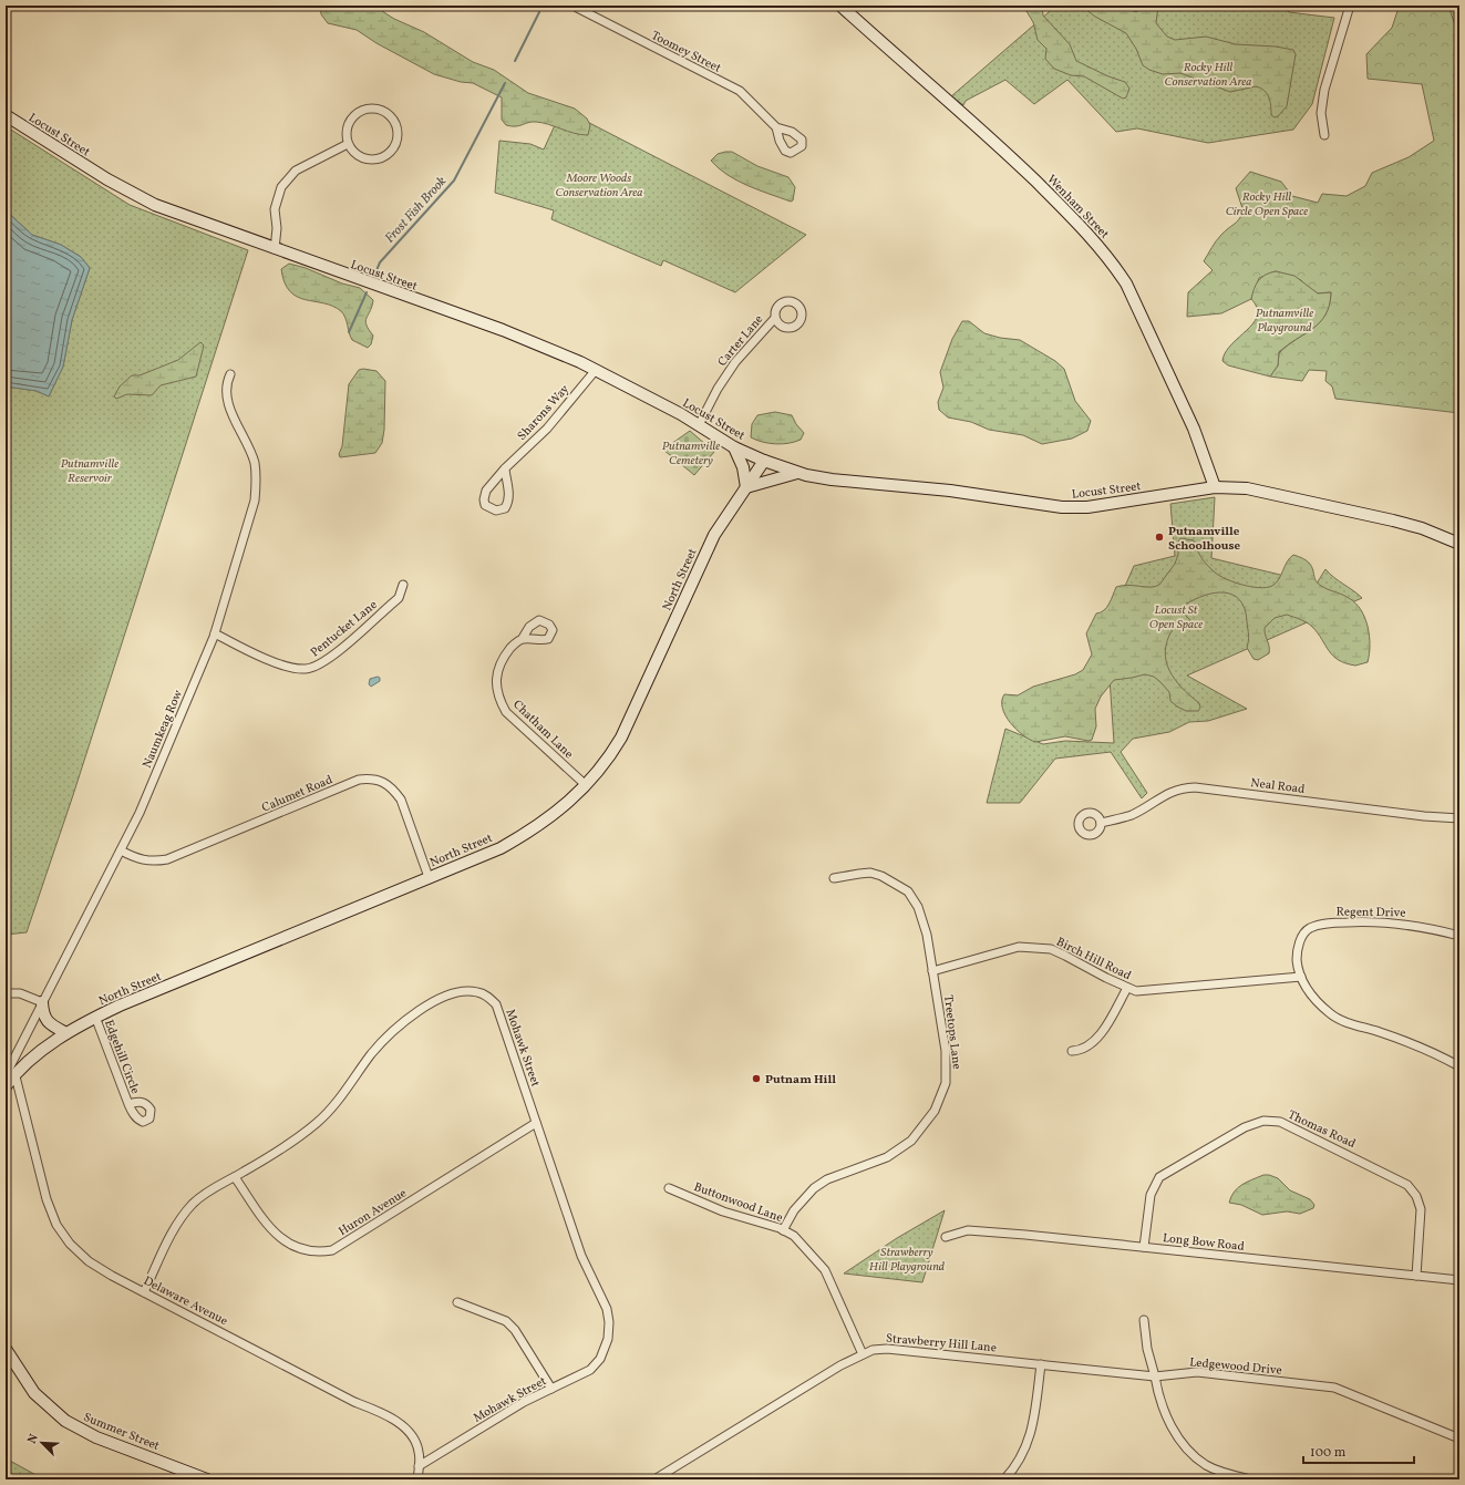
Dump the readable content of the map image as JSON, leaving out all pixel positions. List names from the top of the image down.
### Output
{
  "streets": {
    "main road": [
      "Locust Street",
      "Wenham Street",
      "North Street",
      "Summer Street"
    ],
    "street": [
      "Toomey Street",
      "Carter Lane",
      "Sharons Way",
      "Pentucket Lane",
      "Naumkeag Row",
      "Chatham Lane",
      "Neal Road",
      "Calumet Road",
      "Regent Drive",
      "Birch Hill Road",
      "Treetops Lane",
      "Mohawk Street",
      "Edgehill Circle",
      "Thomas Road",
      "Buttonwood Lane",
      "Huron Avenue",
      "Long Bow Road",
      "Delaware Avenue",
      "Strawberry Hill Lane",
      "Ledgewood Drive"
    ]
  },
  "crossings": [
    ["Locust Street", "Wenham Street"],
    ["Locust Street", "Carter Lane"],
    ["Locust Street", "Sharons Way"],
    ["Locust Street", "North Street"],
    ["North Street", "Naumkeag Row"],
    ["North Street", "Chatham Lane"],
    ["North Street", "Calumet Road"],
    ["North Street", "Edgehill Circle"],
    ["North Street", "Delaware Avenue"],
    ["Pentucket Lane", "Naumkeag Row"],
    ["Naumkeag Row", "Calumet Road"],
    ["Naumkeag Row", "Delaware Avenue"],
    ["Regent Drive", "Birch Hill Road"],
    ["Birch Hill Road", "Treetops Lane"],
    ["Treetops Lane", "Buttonwood Lane"],
    ["Mohawk Street", "Huron Avenue"],
    ["Mohawk Street", "Delaware Avenue"],
    ["Thomas Road", "Long Bow Road"],
    ["Buttonwood Lane", "Strawberry Hill Lane"],
    ["Strawberry Hill Lane", "Ledgewood Drive"]
  ],
  "water": ["Frost Fish Brook"],
  "parks": [
    "Rocky Hill Conservation Area",
    "Moore Woods Conservation Area",
    "Rocky Hill Circle Open Space",
    "Putnamville Playground",
    "Putnamville Cemetery",
    "Putnamville Reservoir",
    "Locust St Open Space",
    "Strawberry Hill Playground"
  ],
  "places": ["Putnamville Schoolhouse", "Putnam Hill"],
  "scale_bar": "100 m",
  "north": "top left"
}
